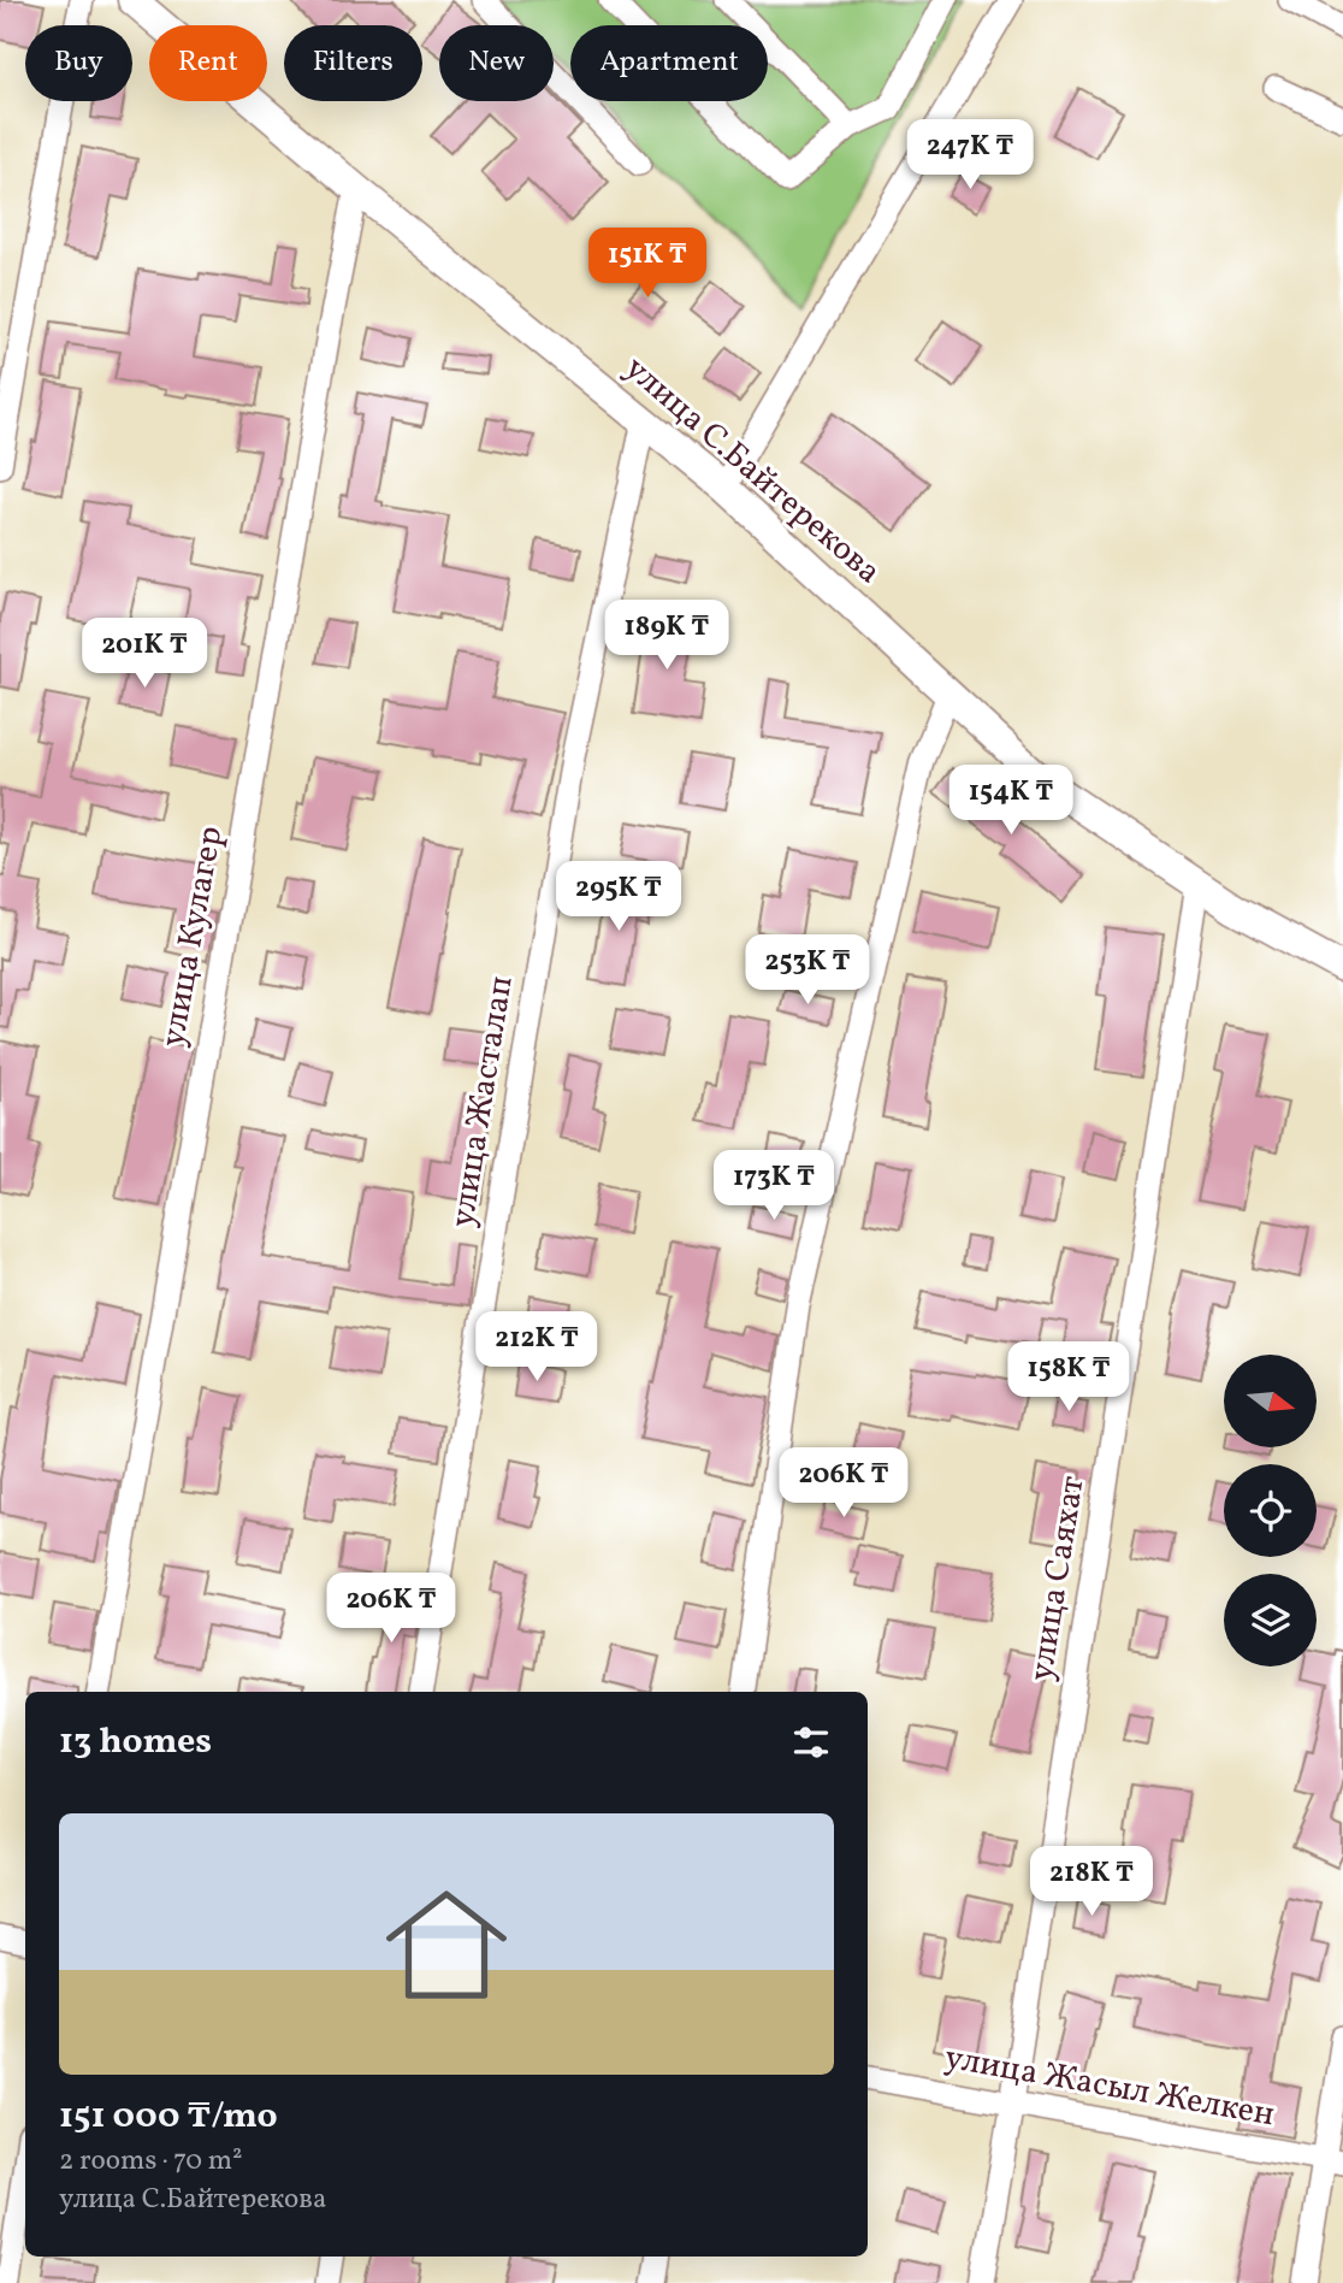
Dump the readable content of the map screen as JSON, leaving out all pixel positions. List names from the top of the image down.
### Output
{
  "streets": {
    "main road": ["улица С.Байтерекова"],
    "street": [
      "улица Кулагер",
      "улица Жасталап",
      "улица Саяхат",
      "улица Жасыл Желкен"
    ]
  },
  "crossings": [
    ["улица С.Байтерекова", "улица Кулагер"],
    ["улица С.Байтерекова", "улица Жасталап"],
    ["улица С.Байтерекова", "улица Саяхат"],
    ["улица Саяхат", "улица Жасыл Желкен"]
  ],
  "north": "right",
  "page": {
    "chip": [
      "Buy",
      "Rent",
      "Filters",
      "New",
      "Apartment"
    ],
    "price": [
      "247K ₸",
      "151K ₸",
      "189K ₸",
      "201K ₸",
      "154K ₸",
      "295K ₸",
      "253K ₸",
      "173K ₸",
      "212K ₸",
      "158K ₸",
      "206K ₸",
      "206K ₸",
      "218K ₸"
    ],
    "heading": "13 homes",
    "list": [
      {
        "name": "151 000 ₸/mo",
        "note": "2 rooms · 70 m² · улица С.Байтерекова"
      }
    ]
  }
}
